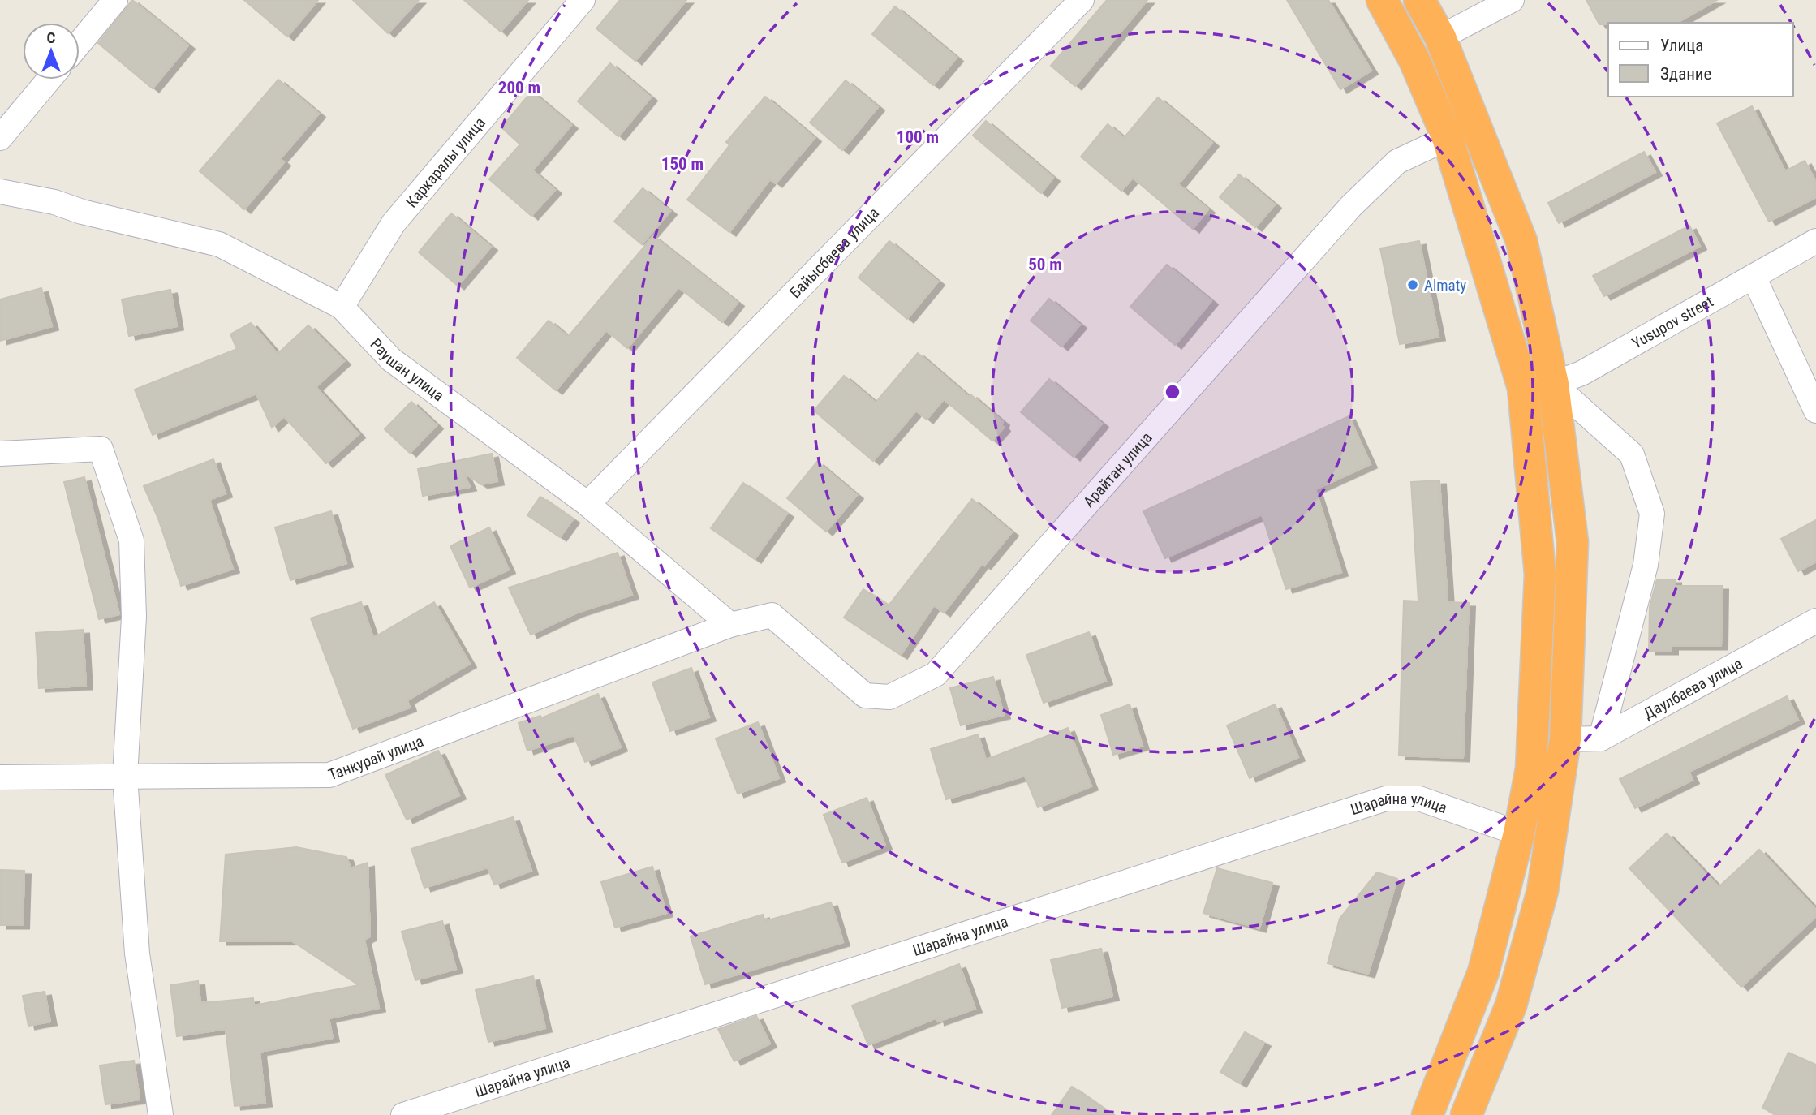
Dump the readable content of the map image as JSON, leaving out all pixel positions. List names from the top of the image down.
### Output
{
  "streets": {
    "street": [
      "Каркаралы улица",
      "Байысбаева улица",
      "Yusupov street",
      "Раушан улица",
      "Арайтан улица",
      "Даулбаева улица",
      "Танкурай улица",
      "Шарайна улица"
    ]
  },
  "crossings": [
    ["Каркаралы улица", "Раушан улица"],
    ["Байысбаева улица", "Раушан улица"],
    ["Раушан улица", "Арайтан улица"],
    ["Раушан улица", "Танкурай улица"],
    ["Арайтан улица", "Танкурай улица"]
  ],
  "places": ["Almaty"],
  "legend": ["Улица", "Здание"],
  "north": "top",
  "rings": [
    "200 m",
    "100 m",
    "150 m",
    "50 m"
  ]
}
